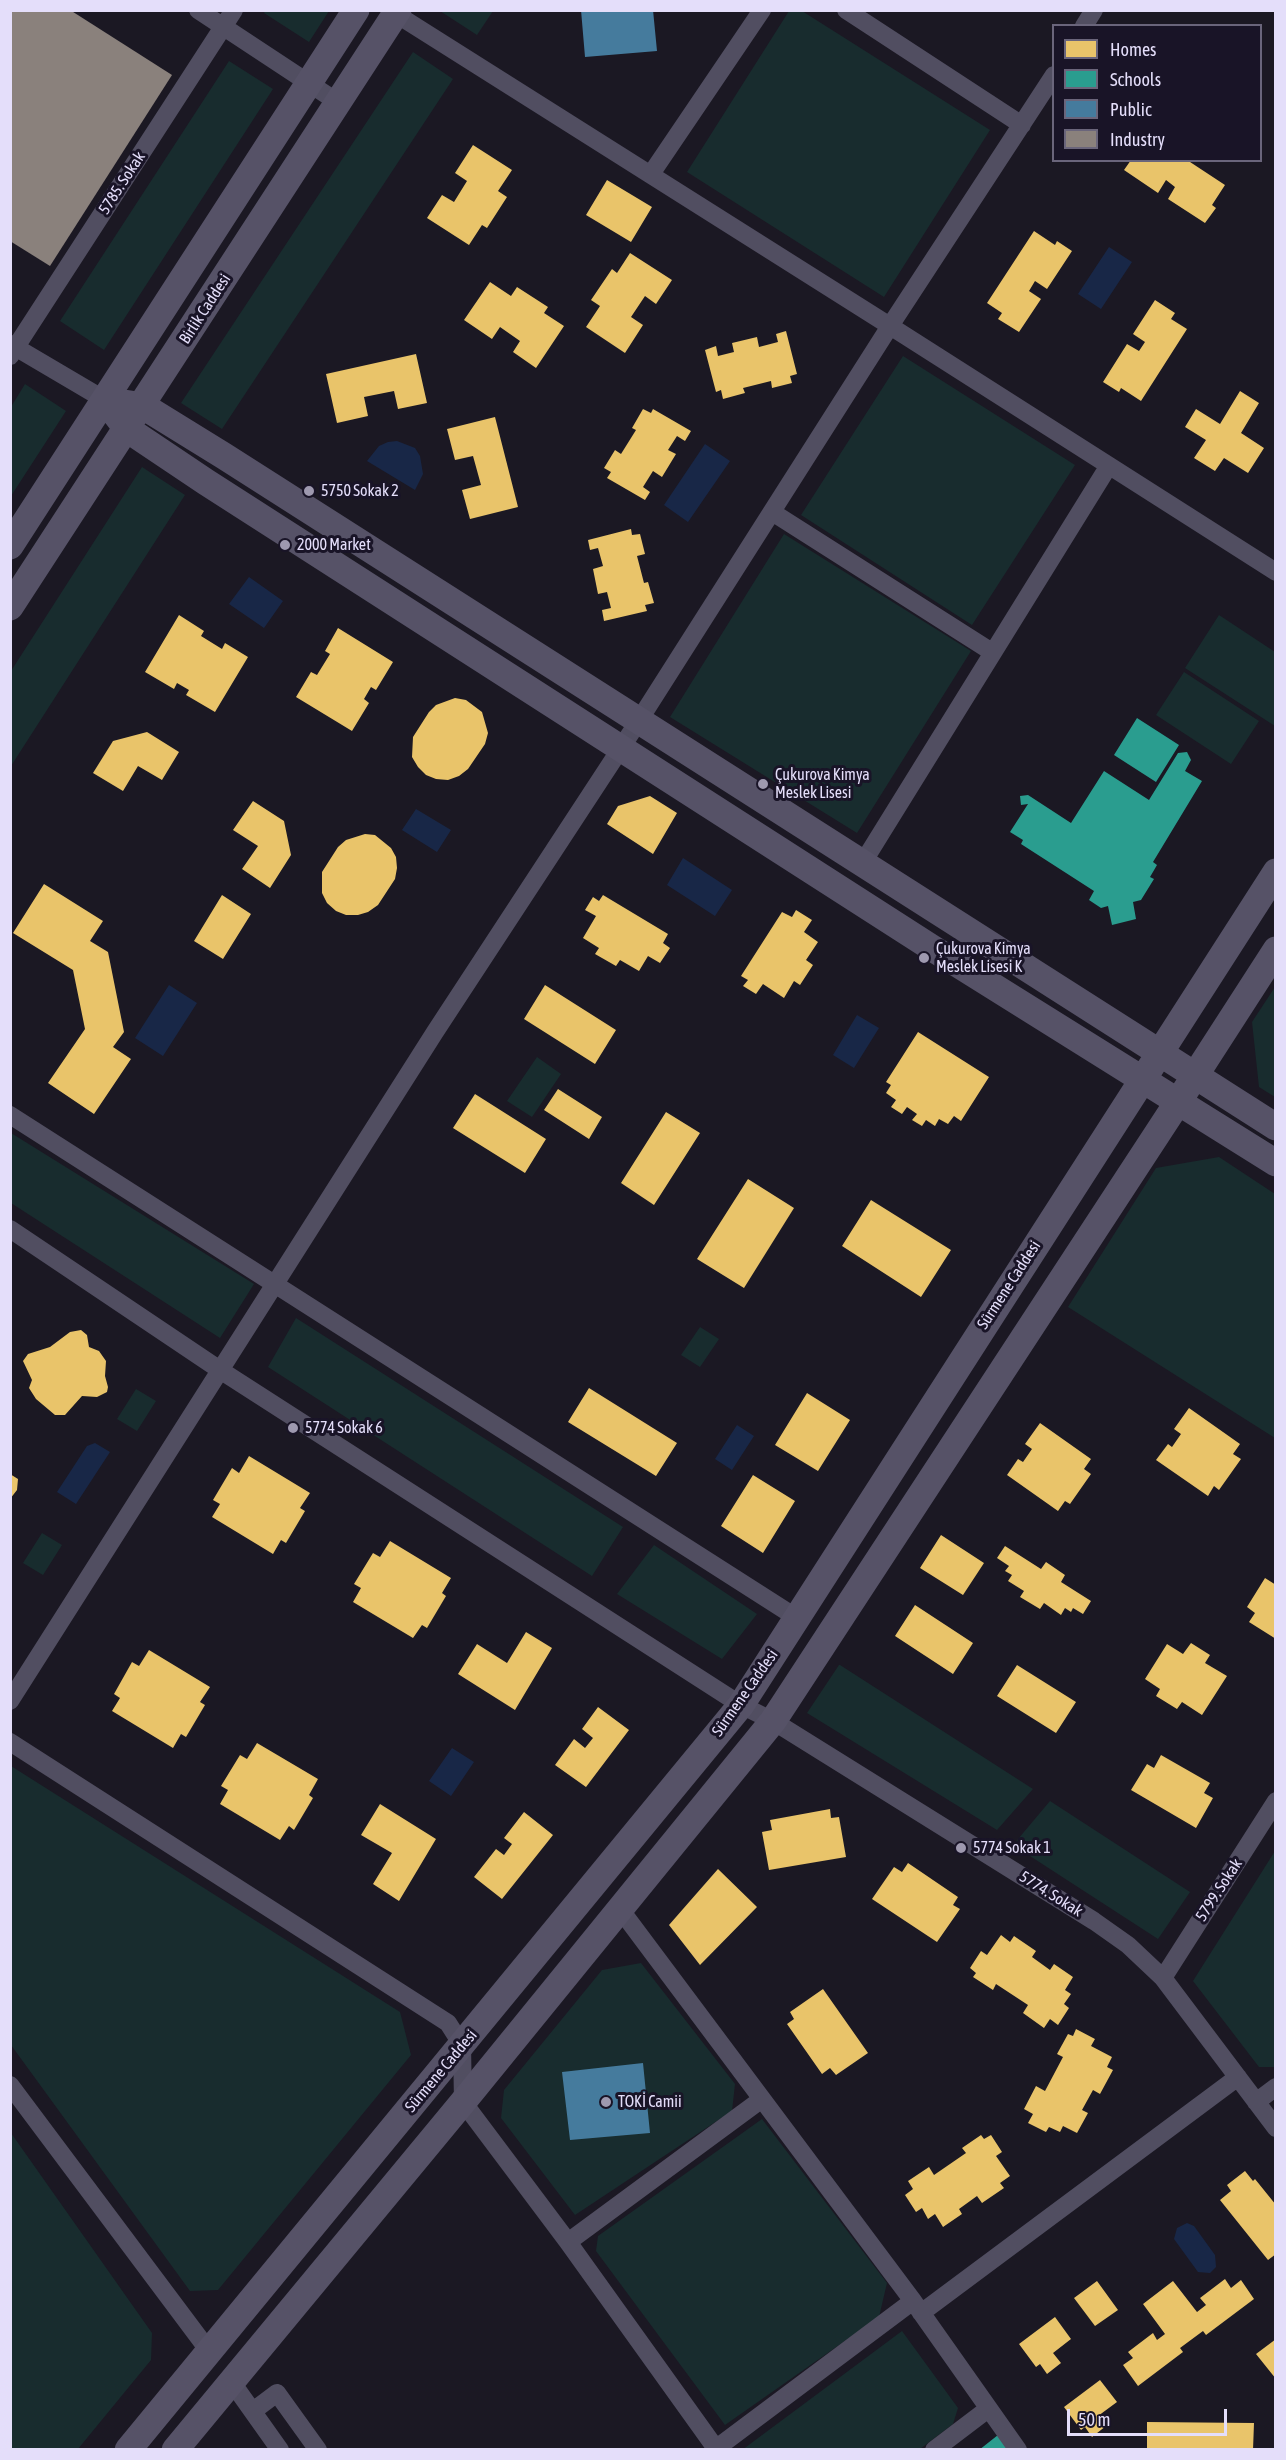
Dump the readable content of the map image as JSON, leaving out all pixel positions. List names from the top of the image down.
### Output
{
  "streets": {
    "street": [
      "5785. Sokak",
      "Birlik Caddesi",
      "Sürmene Caddesi",
      "5799. Sokak",
      "5774. Sokak"
    ]
  },
  "crossings": [
    ["Sürmene Caddesi", "5774. Sokak"],
    ["5799. Sokak", "5774. Sokak"]
  ],
  "places": [
    "5750 Sokak 2",
    "2000 Market",
    "Çukurova Kimya Meslek Lisesi",
    "Çukurova Kimya Meslek Lisesi K",
    "5774 Sokak 6",
    "5774 Sokak 1",
    "TOKİ Camii"
  ],
  "legend": [
    "Homes",
    "Schools",
    "Public",
    "Industry"
  ],
  "scale_bar": "50 m"
}
